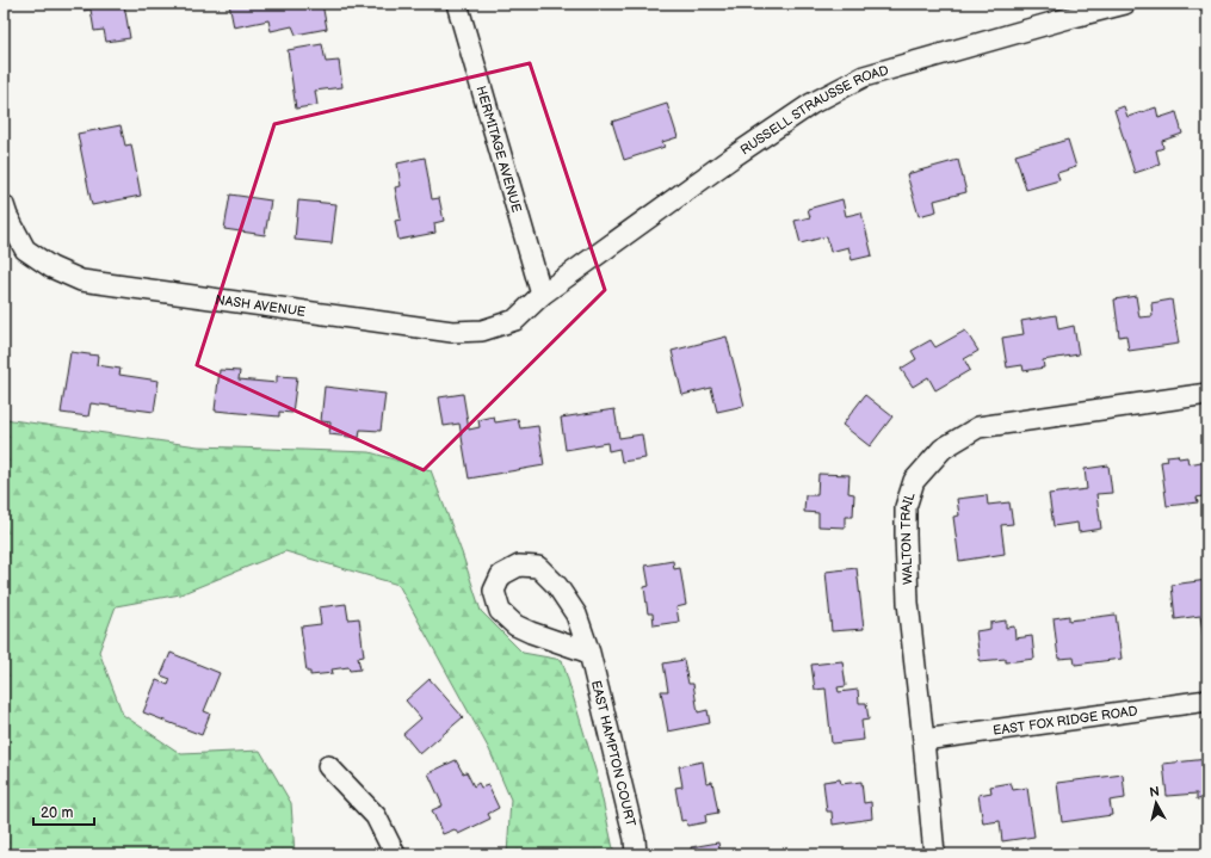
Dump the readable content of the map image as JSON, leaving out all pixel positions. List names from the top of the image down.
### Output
{
  "streets": {
    "street": [
      "RUSSELL STRAUSSE ROAD",
      "HERMITAGE AVENUE",
      "NASH AVENUE",
      "WALTON TRAIL",
      "EAST FOX RIDGE ROAD",
      "EAST HAMPTON COURT"
    ]
  },
  "crossings": [
    ["RUSSELL STRAUSSE ROAD", "HERMITAGE AVENUE"],
    ["RUSSELL STRAUSSE ROAD", "NASH AVENUE"],
    ["HERMITAGE AVENUE", "NASH AVENUE"],
    ["WALTON TRAIL", "EAST FOX RIDGE ROAD"]
  ],
  "scale_bar": "20 m",
  "north": "top"
}
